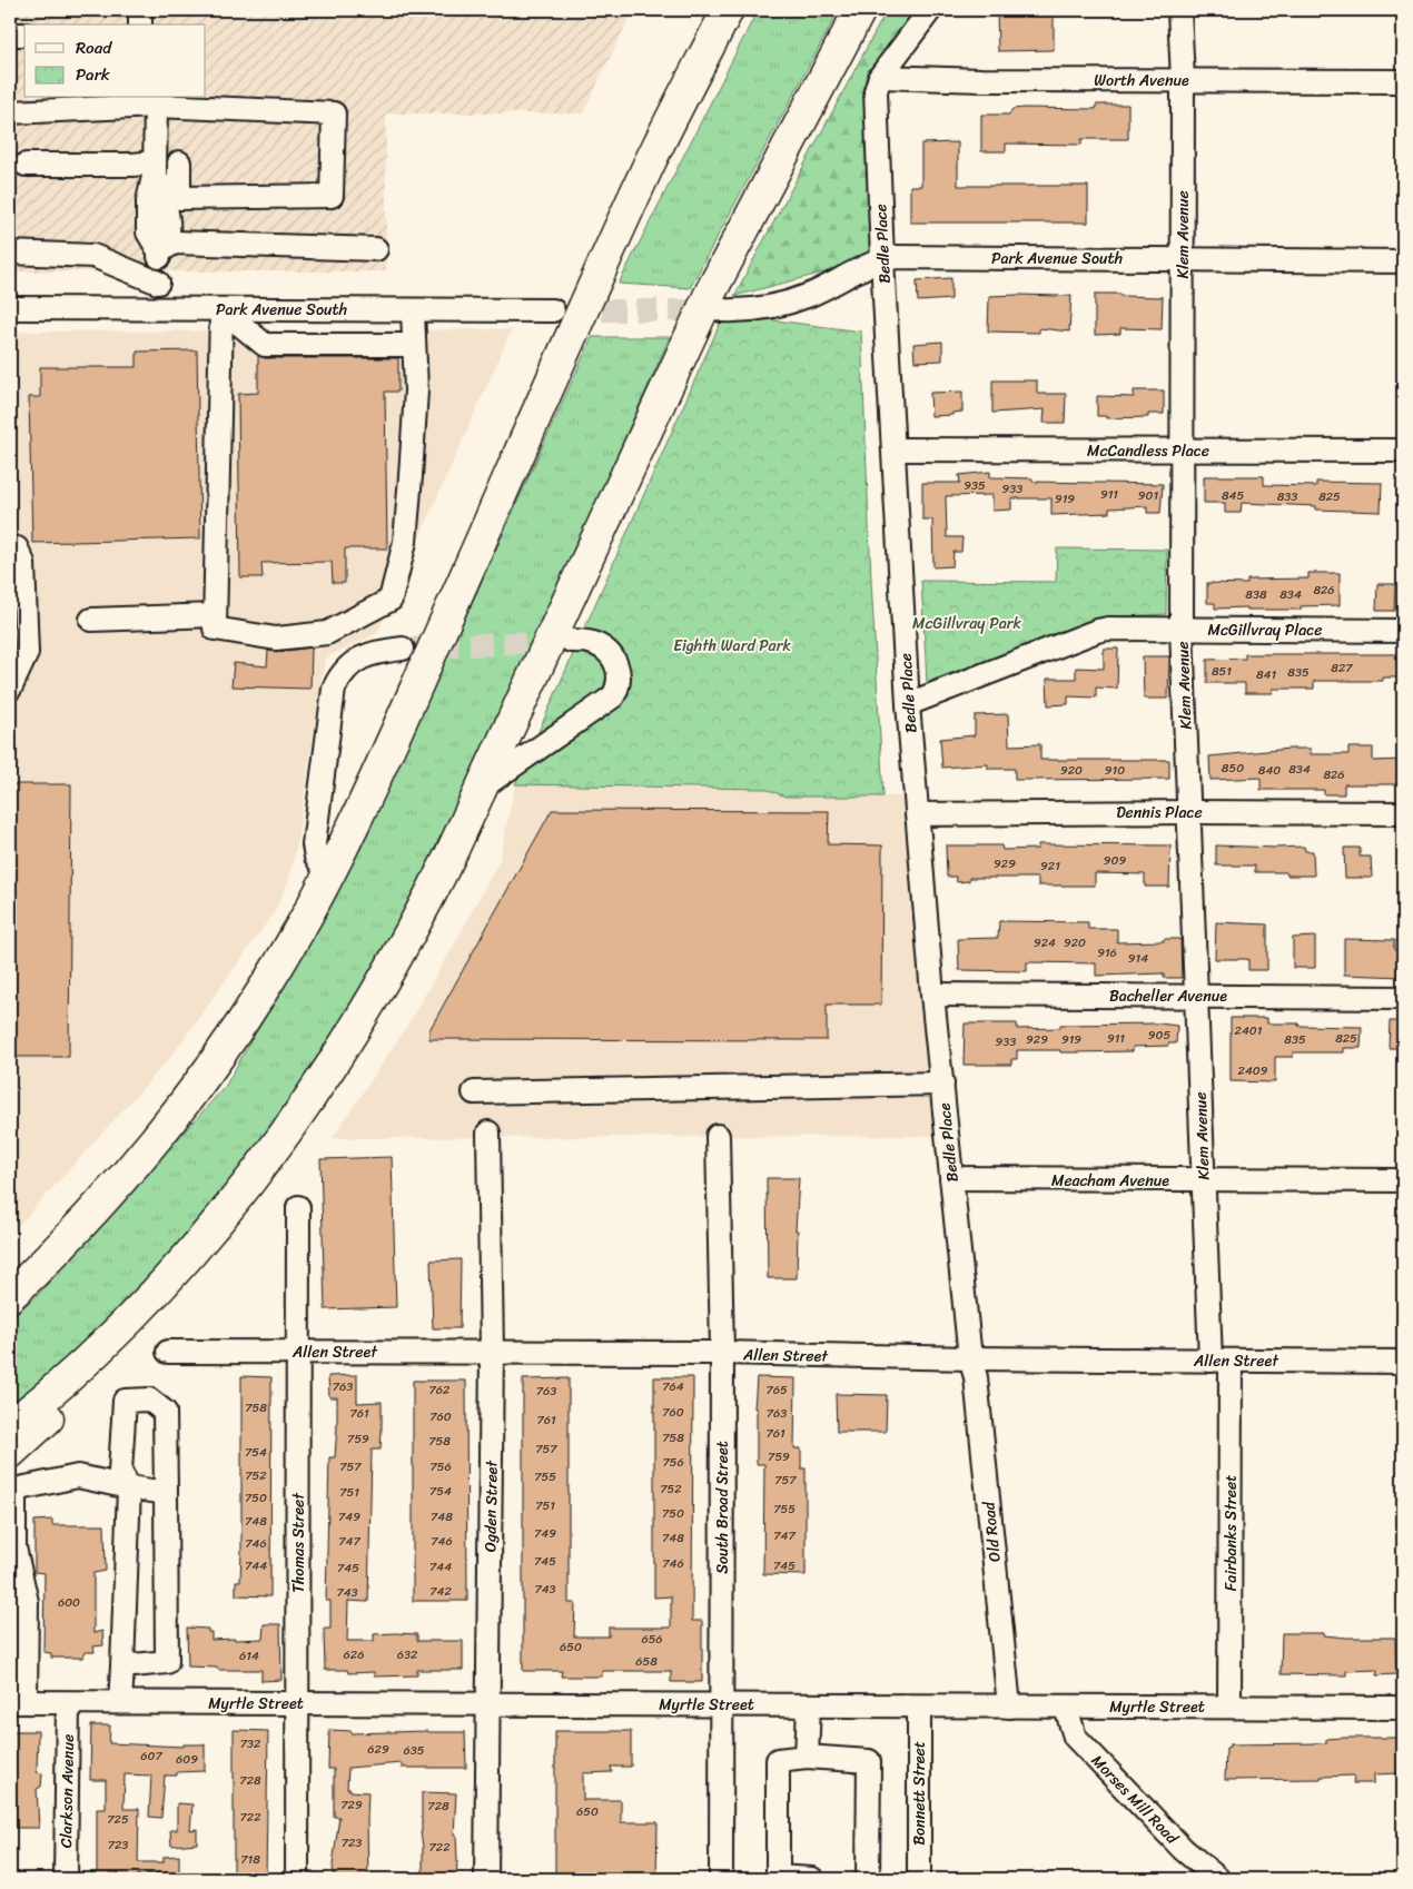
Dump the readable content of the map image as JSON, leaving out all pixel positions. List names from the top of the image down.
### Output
{
  "streets": {
    "street": [
      "Worth Avenue",
      "Klem Avenue",
      "Bedle Place",
      "Park Avenue South",
      "McCandless Place",
      "McGillvray Place",
      "Dennis Place",
      "Bacheller Avenue",
      "Meacham Avenue",
      "Allen Street",
      "Ogden Street",
      "South Broad Street",
      "Old Road",
      "Fairbanks Street",
      "Thomas Street",
      "Myrtle Street",
      "Clarkson Avenue",
      "Bonnett Street",
      "Morses Mill Road"
    ]
  },
  "crossings": [
    ["Worth Avenue", "Klem Avenue"],
    ["Worth Avenue", "Bedle Place"],
    ["Klem Avenue", "Park Avenue South"],
    ["Klem Avenue", "McCandless Place"],
    ["Klem Avenue", "McGillvray Place"],
    ["Klem Avenue", "Dennis Place"],
    ["Klem Avenue", "Bacheller Avenue"],
    ["Klem Avenue", "Meacham Avenue"],
    ["Klem Avenue", "Allen Street"],
    ["Klem Avenue", "Fairbanks Street"],
    ["Bedle Place", "Park Avenue South"],
    ["Bedle Place", "McCandless Place"],
    ["Bedle Place", "McGillvray Place"],
    ["Bedle Place", "Dennis Place"],
    ["Bedle Place", "Bacheller Avenue"],
    ["Bedle Place", "Meacham Avenue"],
    ["Bedle Place", "Allen Street"],
    ["Bedle Place", "Old Road"],
    ["Allen Street", "Ogden Street"],
    ["Allen Street", "South Broad Street"],
    ["Allen Street", "Old Road"],
    ["Allen Street", "Fairbanks Street"],
    ["Allen Street", "Thomas Street"],
    ["Ogden Street", "Myrtle Street"],
    ["South Broad Street", "Myrtle Street"],
    ["Old Road", "Myrtle Street"],
    ["Fairbanks Street", "Myrtle Street"],
    ["Thomas Street", "Myrtle Street"],
    ["Myrtle Street", "Clarkson Avenue"],
    ["Myrtle Street", "Bonnett Street"],
    ["Myrtle Street", "Morses Mill Road"]
  ],
  "parks": ["McGillvray Park", "Eighth Ward Park"],
  "house_numbers": [
    "935",
    "933",
    "911",
    "901",
    "845",
    "833",
    "825",
    "919",
    "826",
    "838",
    "834",
    "827",
    "851",
    "835",
    "841",
    "850",
    "834",
    "920",
    "910",
    "840",
    "826",
    "909",
    "929",
    "921",
    "924",
    "920",
    "916",
    "914",
    "2401",
    "905",
    "911",
    "825",
    "929",
    "919",
    "835",
    "933",
    "2409",
    "763",
    "764",
    "762",
    "765",
    "763",
    "758",
    "760",
    "761",
    "763",
    "760",
    "761",
    "761",
    "758",
    "759",
    "758",
    "757",
    "754",
    "759",
    "756",
    "757",
    "756",
    "752",
    "755",
    "757",
    "752",
    "754",
    "751",
    "750",
    "751",
    "755",
    "750",
    "749",
    "748",
    "748",
    "749",
    "747",
    "748",
    "747",
    "746",
    "746",
    "745",
    "746",
    "744",
    "745",
    "744",
    "745",
    "743",
    "742",
    "743",
    "600",
    "656",
    "650",
    "626",
    "632",
    "614",
    "658",
    "732",
    "629",
    "635",
    "607",
    "609",
    "728",
    "729",
    "728",
    "650",
    "722",
    "725",
    "723",
    "723",
    "722",
    "718"
  ],
  "legend": ["Road", "Park"]
}
